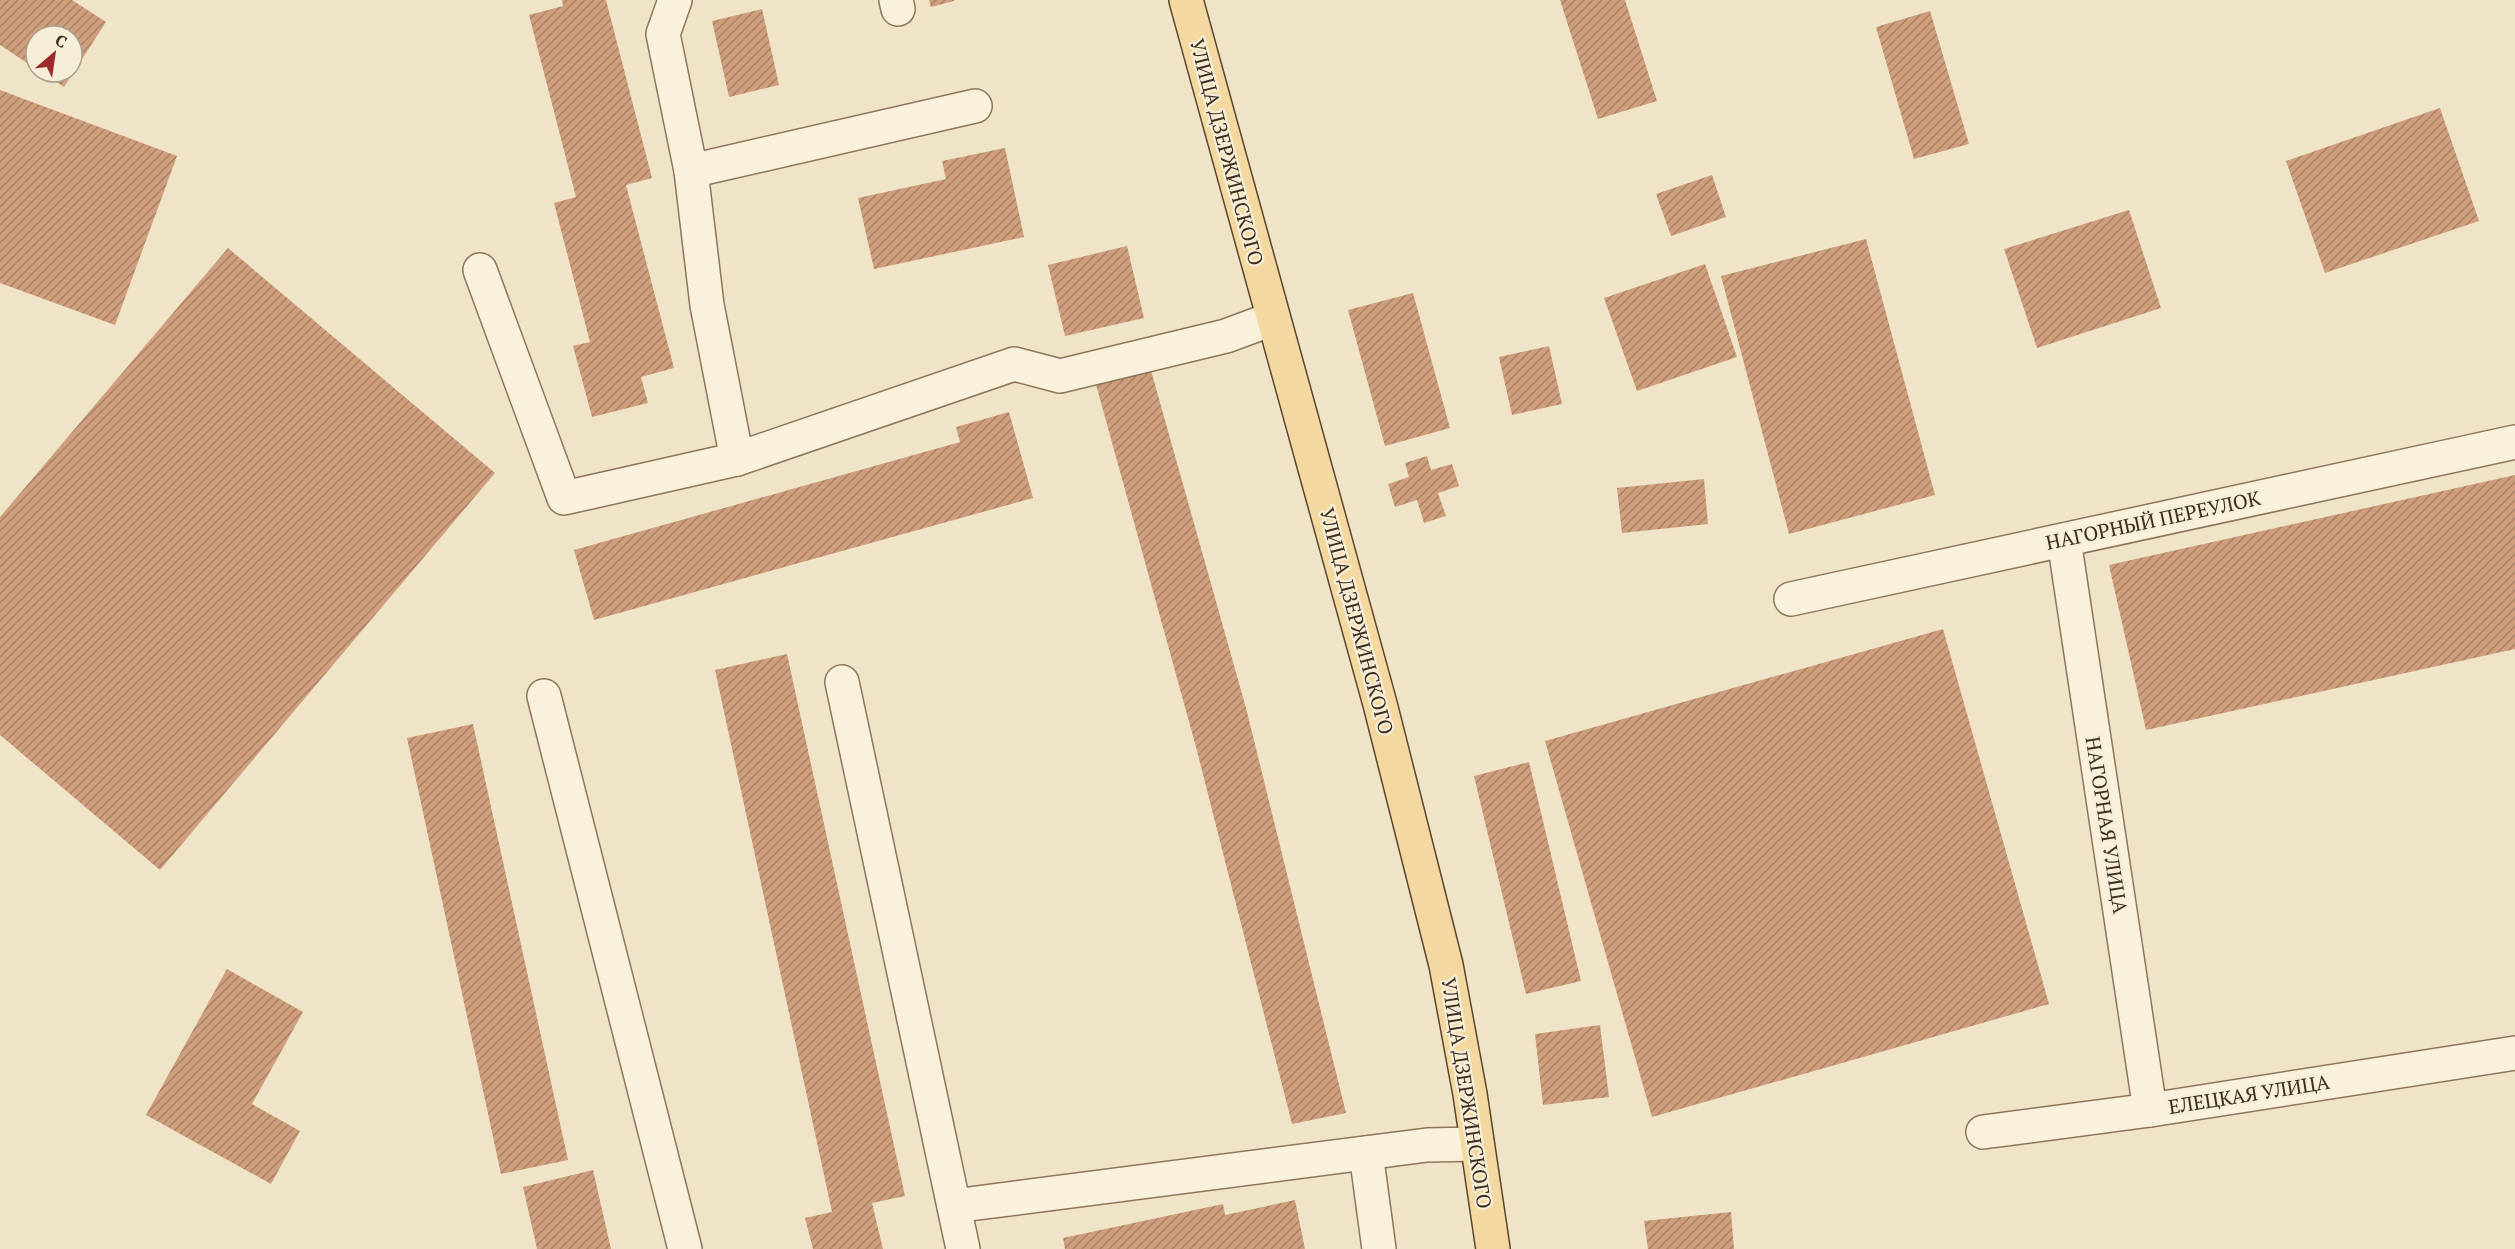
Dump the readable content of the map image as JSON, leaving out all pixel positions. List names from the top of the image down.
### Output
{
  "streets": {
    "main road": ["УЛИЦА ДЗЕРЖИНСКОГО"],
    "street": ["НАГОРНЫЙ ПЕРЕУЛОК", "НАГОРНАЯ УЛИЦА", "ЕЛЕЦКАЯ УЛИЦА"]
  },
  "crossings": [
    ["НАГОРНЫЙ ПЕРЕУЛОК", "НАГОРНАЯ УЛИЦА"],
    ["НАГОРНАЯ УЛИЦА", "ЕЛЕЦКАЯ УЛИЦА"]
  ],
  "north": "top right"
}
